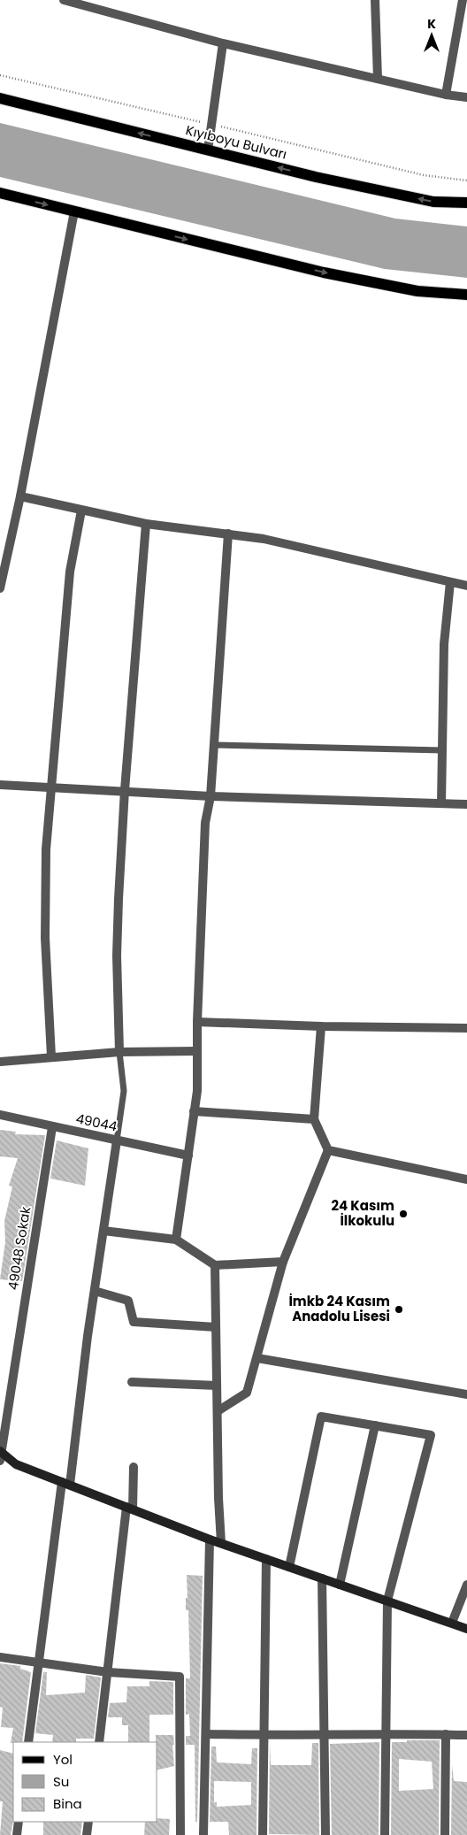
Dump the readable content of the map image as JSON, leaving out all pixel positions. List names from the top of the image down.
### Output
{
  "streets": {
    "main road": ["Kıyıboyu Bulvarı"],
    "street": ["49044", "49048 Sokak"]
  },
  "crossings": [
    ["49044", "49048 Sokak"]
  ],
  "places": ["24 Kasım İlkokulu", "İmkb 24 Kasım Anadolu Lisesi"],
  "legend": ["Yol", "Su", "Bina"],
  "north": "top"
}
